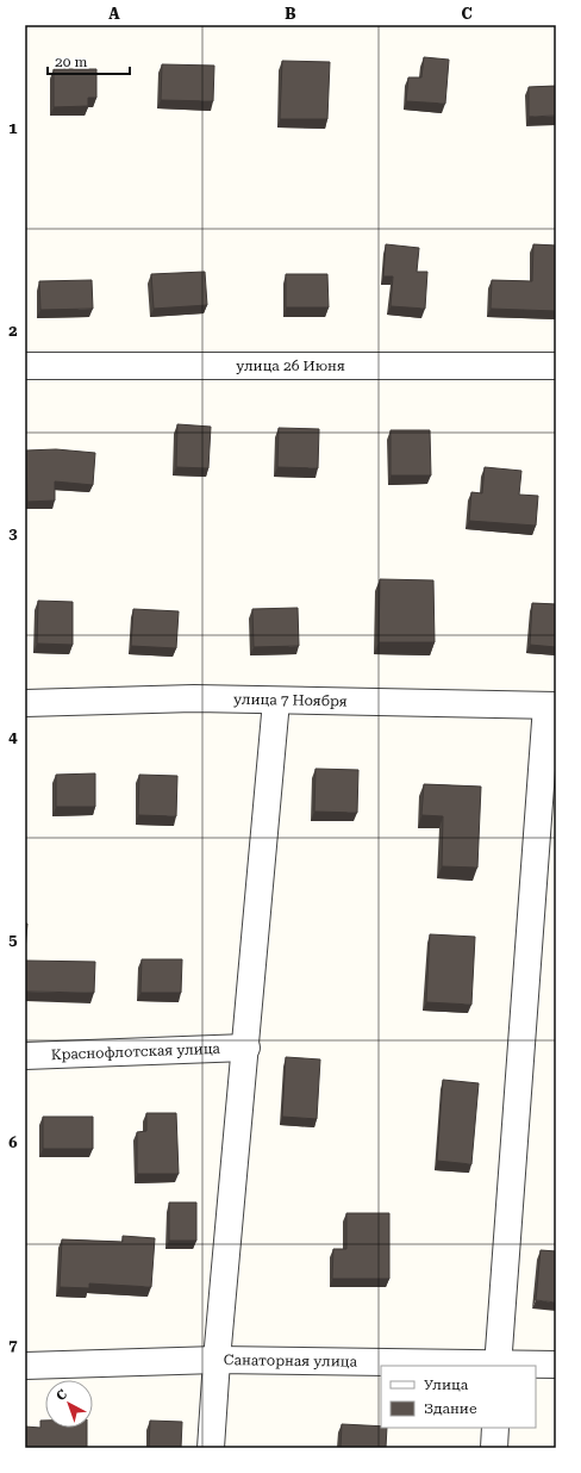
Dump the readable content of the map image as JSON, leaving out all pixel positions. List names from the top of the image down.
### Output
{
  "streets": {
    "street": [
      "улица 26 Июня",
      "улица 7 Ноября",
      "Краснофлотская улица",
      "Санаторная улица"
    ]
  },
  "legend": ["Улица", "Здание"],
  "scale_bar": "20 m",
  "north": "top left",
  "grid": {
    "columns": ["A", "B", "C"],
    "rows": [
      "1",
      "2",
      "3",
      "4",
      "5",
      "6",
      "7"
    ]
  }
}
